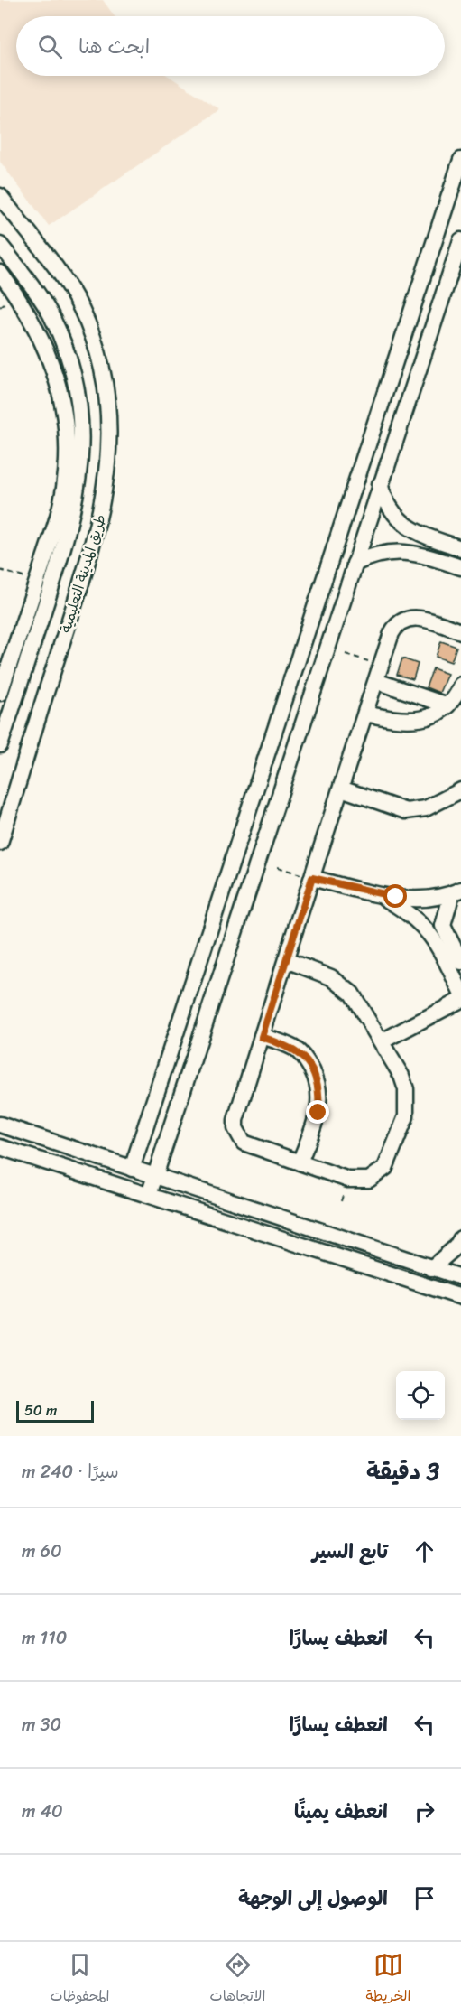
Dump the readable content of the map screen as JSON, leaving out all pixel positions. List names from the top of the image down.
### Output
{
  "streets": {
    "street": ["طريق المدينة التعليمية"]
  },
  "scale_bar": "50 m",
  "page": {
    "search": "ابحث هنا",
    "scale": "50 m",
    "heading": ["3 دقيقة", "سيرًا · 240 m"],
    "list": [
      ["تابع السير", "60 m"],
      ["انعطف يسارًا", "110 m"],
      ["انعطف يسارًا", "30 m"],
      ["انعطف يمينًا", "40 m"],
      "الوصول إلى الوجهة"
    ],
    "nav": ["الخريطة", "الاتجاهات", "المحفوظات"]
  }
}
